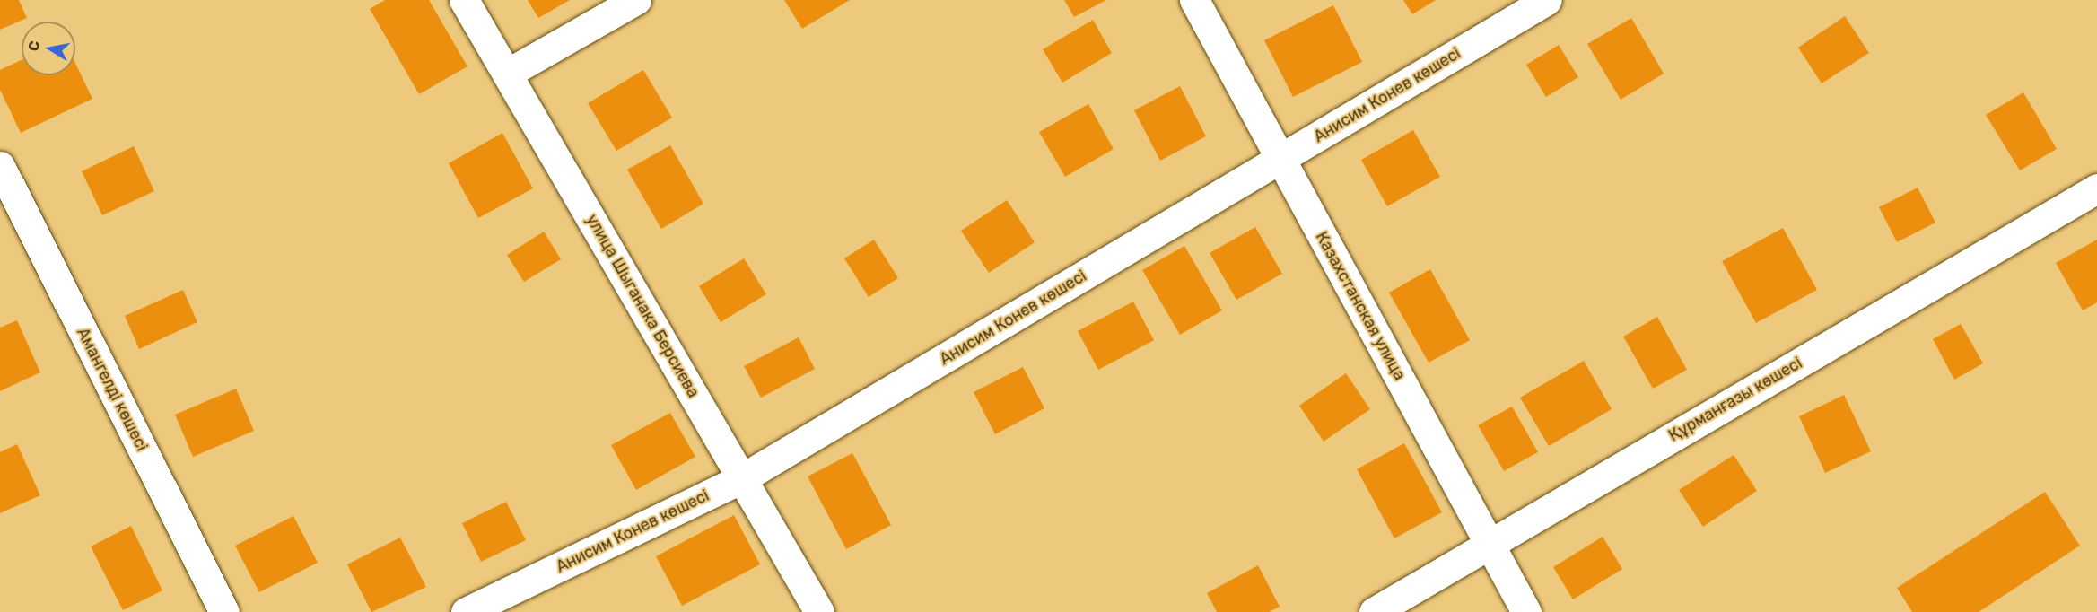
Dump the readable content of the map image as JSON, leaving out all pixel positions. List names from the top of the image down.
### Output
{
  "streets": {
    "street": [
      "Анисим Конев көшесі",
      "улица Шыганака Берсиева",
      "Казахстанская улица",
      "Амангелді көшесі",
      "Құрманғазы көшесі"
    ]
  },
  "crossings": [
    ["Анисим Конев көшесі", "улица Шыганака Берсиева"],
    ["Анисим Конев көшесі", "Казахстанская улица"],
    ["Казахстанская улица", "Құрманғазы көшесі"]
  ],
  "north": "left"
}
